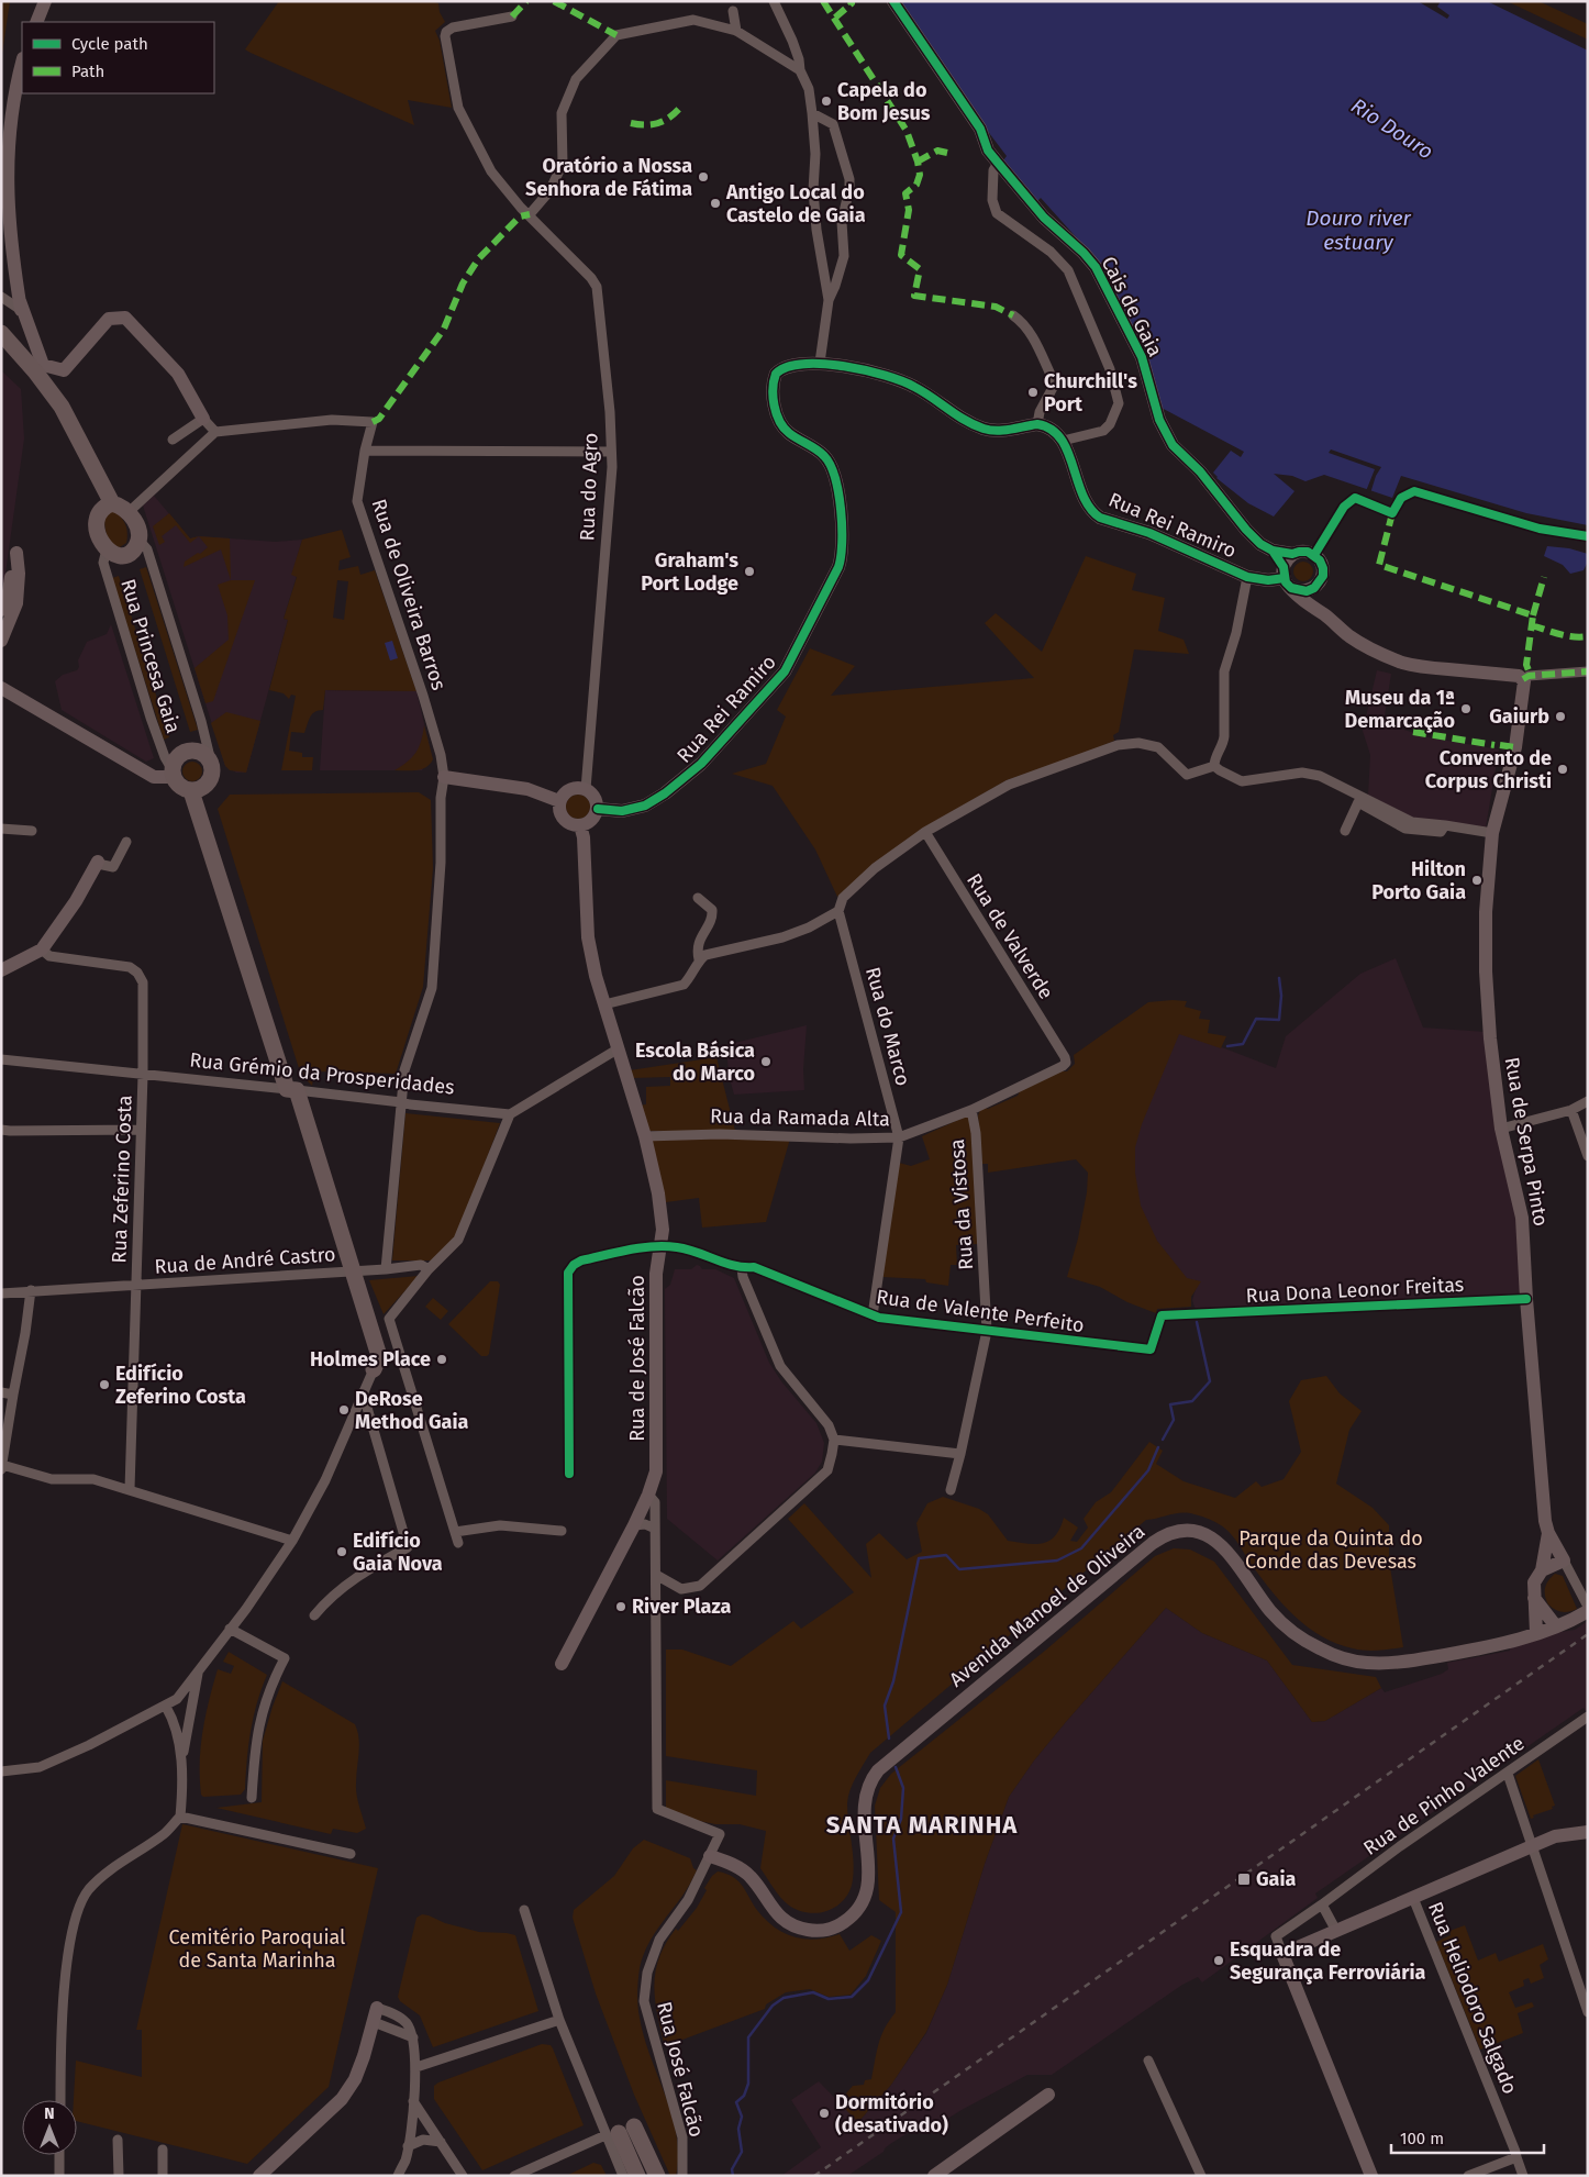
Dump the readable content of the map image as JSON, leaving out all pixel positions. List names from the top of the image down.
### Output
{
  "streets": {
    "street": [
      "Cais de Gaia",
      "Rua do Agro",
      "Rua Rei Ramiro",
      "Rua de Oliveira Barros",
      "Rua Princesa Gaia",
      "Rua de Valverde",
      "Rua do Marco",
      "Rua Grémio da Prosperidades",
      "Rua da Ramada Alta",
      "Rua de Serpa Pinto",
      "Rua Zeferino Costa",
      "Rua da Vistosa",
      "Rua de André Castro",
      "Rua Dona Leonor Freitas",
      "Rua de Valente Perfeito",
      "Rua de José Falcão",
      "Avenida Manoel de Oliveira",
      "Rua de Pinho Valente",
      "Rua Heliodoro Salgado",
      "Rua José Falcão"
    ]
  },
  "crossings": [
    ["Cais de Gaia", "Rua Rei Ramiro"],
    ["Cais de Gaia", "Rua de Serpa Pinto"],
    ["Rua do Agro", "Rua Rei Ramiro"],
    ["Rua do Agro", "Rua de José Falcão"],
    ["Rua Rei Ramiro", "Rua de José Falcão"],
    ["Rua de Oliveira Barros", "Rua Grémio da Prosperidades"],
    ["Rua de Oliveira Barros", "Rua de André Castro"],
    ["Rua de Valverde", "Rua da Ramada Alta"],
    ["Rua do Marco", "Rua da Ramada Alta"],
    ["Rua do Marco", "Rua de Valente Perfeito"],
    ["Rua Grémio da Prosperidades", "Rua Zeferino Costa"],
    ["Rua da Ramada Alta", "Rua da Vistosa"],
    ["Rua da Ramada Alta", "Rua de José Falcão"],
    ["Rua de Serpa Pinto", "Rua Dona Leonor Freitas"],
    ["Rua de Serpa Pinto", "Avenida Manoel de Oliveira"],
    ["Rua Zeferino Costa", "Rua de André Castro"],
    ["Rua da Vistosa", "Rua de Valente Perfeito"],
    ["Rua Dona Leonor Freitas", "Rua de Valente Perfeito"],
    ["Rua de Valente Perfeito", "Rua de José Falcão"],
    ["Avenida Manoel de Oliveira", "Rua José Falcão"]
  ],
  "districts": ["SANTA MARINHA"],
  "water": ["Rio Douro", "Douro river estuary"],
  "parks": ["Parque da Quinta do Conde das Devesas", "Cemitério Paroquial de Santa Marinha"],
  "places": {
    "other": [
      "Capela do Bom Jesus",
      "Oratório a Nossa Senhora de Fátima",
      "Antigo Local do Castelo de Gaia",
      "Churchill's Port",
      "Graham's Port Lodge",
      "Museu da 1ª Demarcação",
      "Gaiurb",
      "Convento de Corpus Christi",
      "Hilton Porto Gaia",
      "Escola Básica do Marco",
      "Holmes Place",
      "Edifício Zeferino Costa",
      "DeRose Method Gaia",
      "Edifício Gaia Nova",
      "River Plaza",
      "Esquadra de Segurança Ferroviária",
      "Dormitório (desativado)"
    ],
    "transit": ["Gaia"]
  },
  "legend": ["Cycle path", "Path"],
  "scale_bar": "100 m",
  "north": "top"
}
